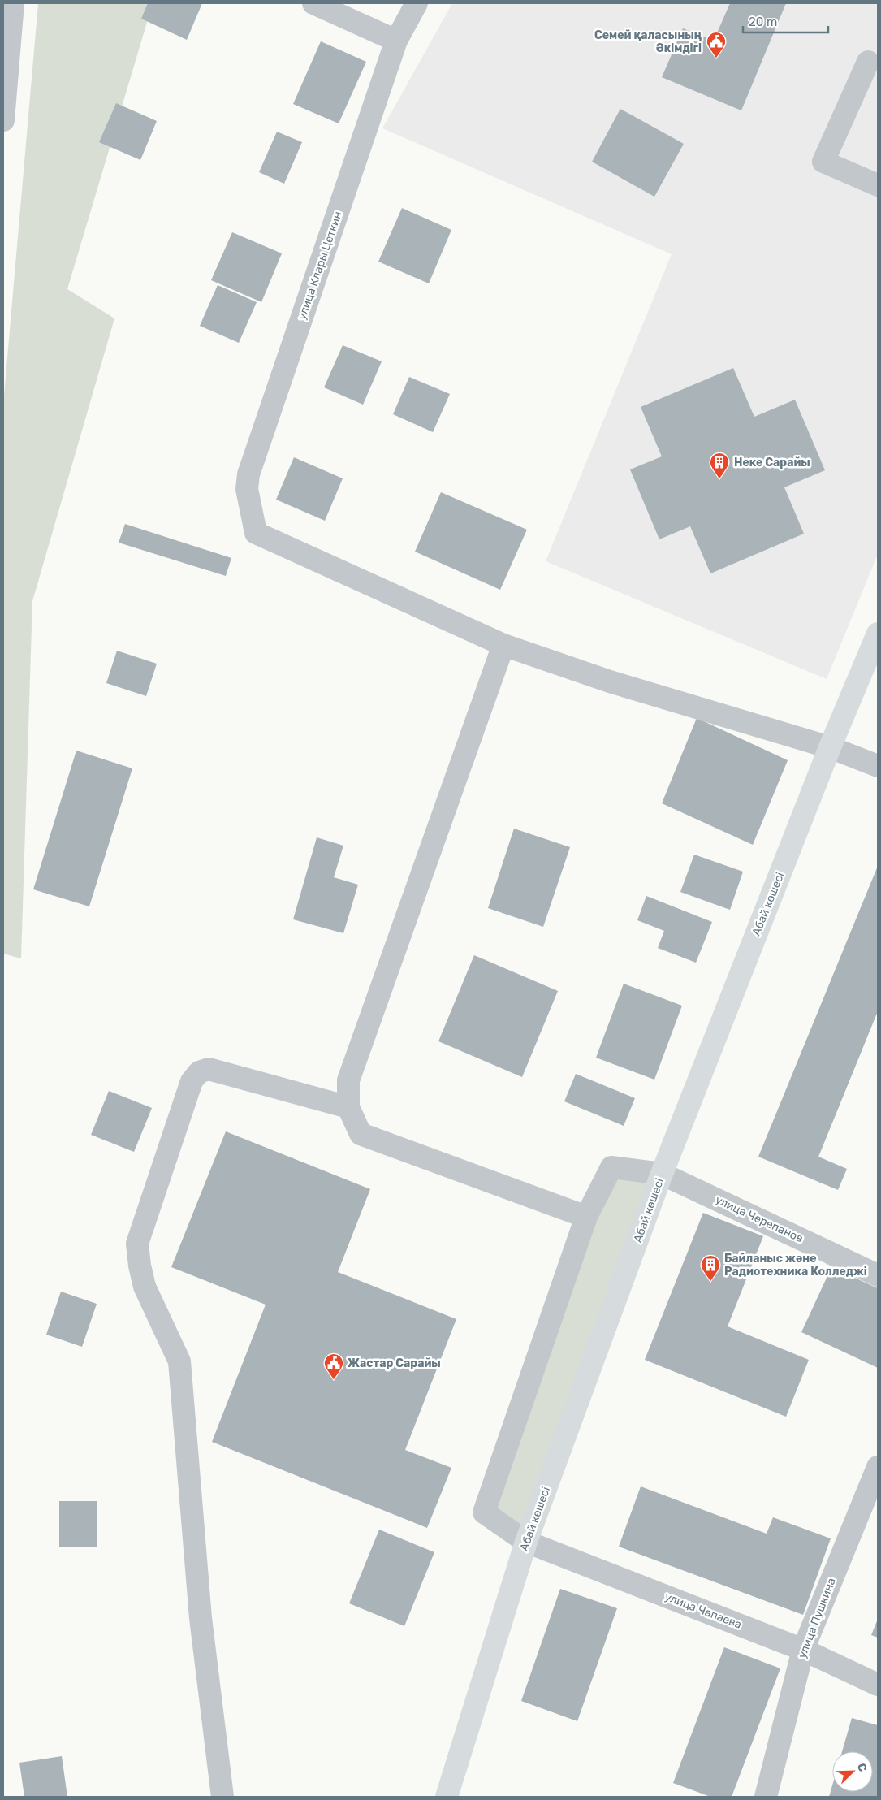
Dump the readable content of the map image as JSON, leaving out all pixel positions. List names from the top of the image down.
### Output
{
  "streets": {
    "main road": ["Абай көшесі"],
    "street": [
      "улица Клары Цеткин",
      "улица Черепанов",
      "улица Чапаева",
      "улица Пушкина"
    ]
  },
  "crossings": [
    ["Абай көшесі", "улица Черепанов"],
    ["Абай көшесі", "улица Чапаева"],
    ["улица Черепанов", "улица Чапаева"],
    ["улица Чапаева", "улица Пушкина"]
  ],
  "places": {
    "public building": ["Семей қаласының Әкімдігі", "Жастар Сарайы"],
    "building": ["Неке Сарайы", "Байланыс және Радиотехника Колледжі"]
  },
  "scale_bar": "20 m",
  "north": "top right"
}
